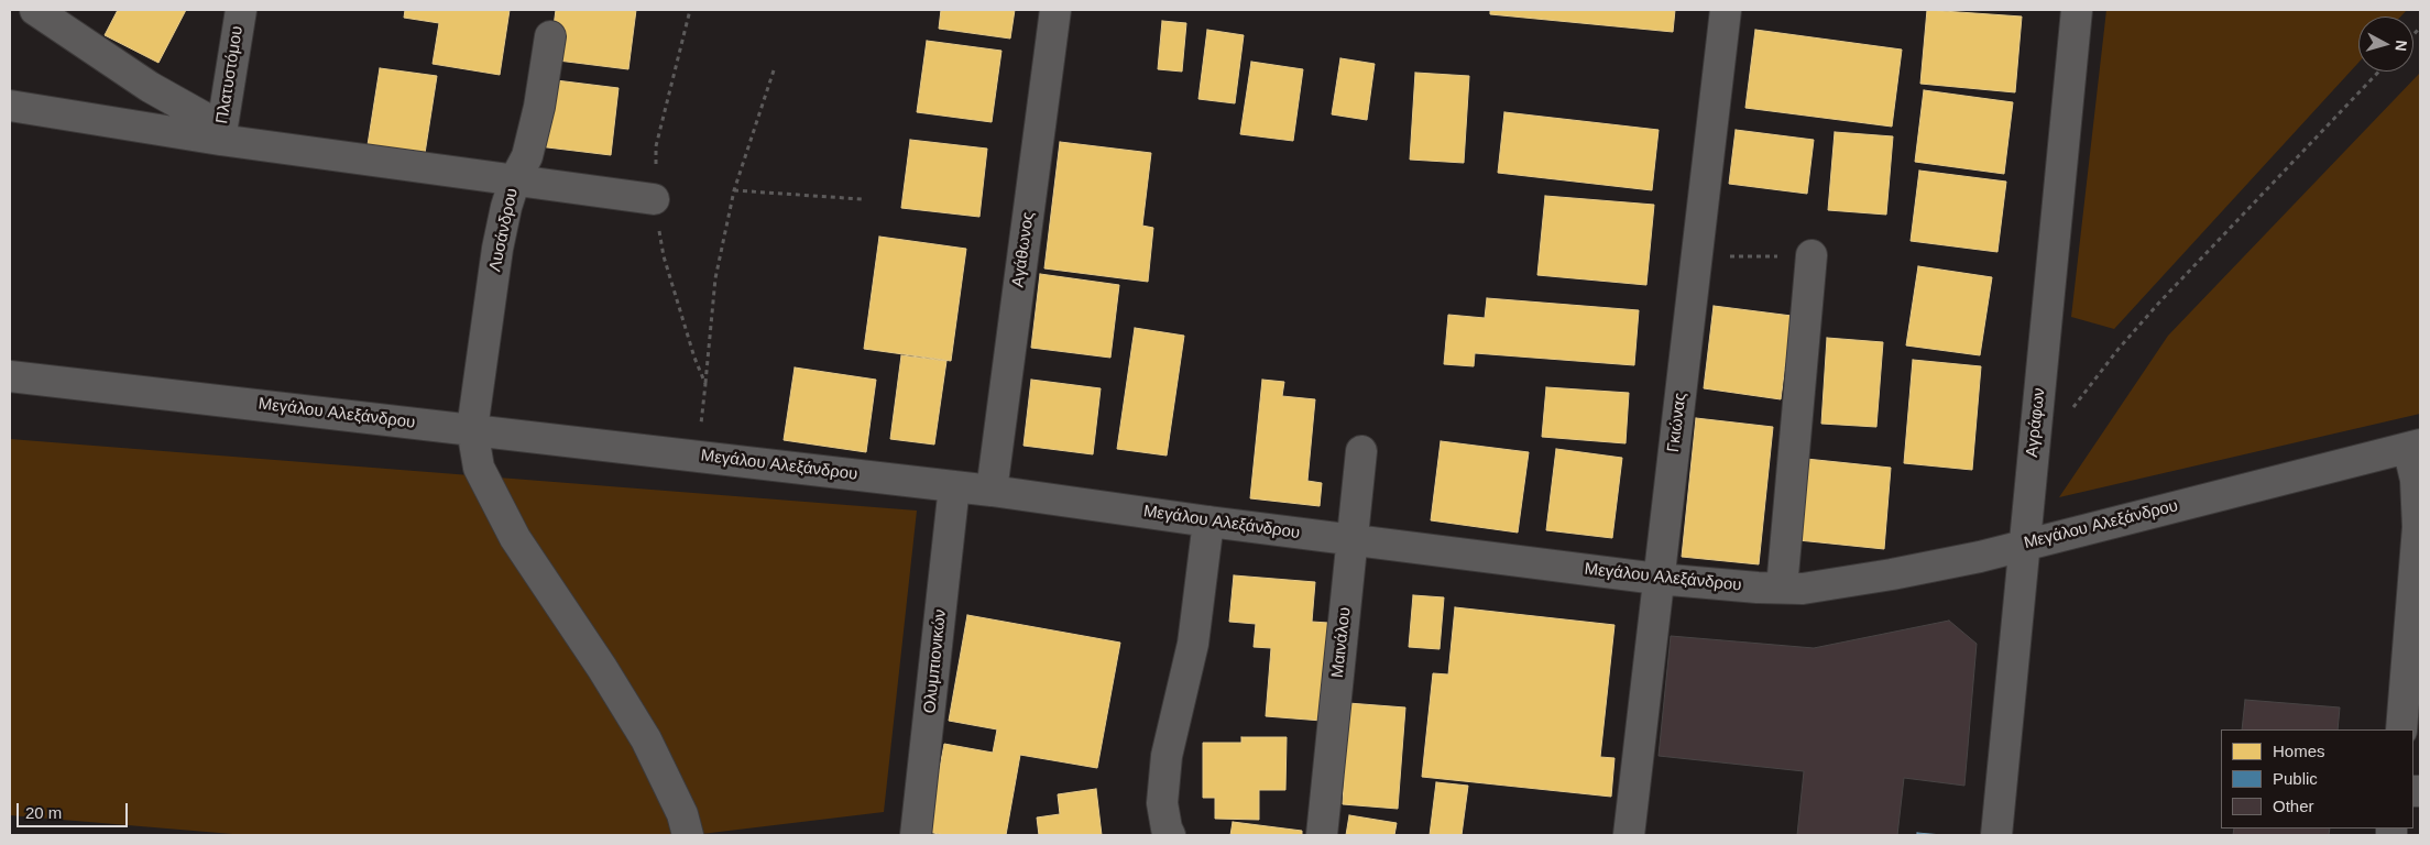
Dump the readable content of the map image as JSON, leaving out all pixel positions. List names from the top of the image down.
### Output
{
  "streets": {
    "street": [
      "Πλατυστόμου",
      "Λυσάνδρου",
      "Αγάθωνος",
      "Μεγάλου Αλεξάνδρου",
      "Γκιώνας",
      "Αγράφων",
      "Μαινάλου",
      "Ολυμπιονικών"
    ]
  },
  "crossings": [
    ["Λυσάνδρου", "Μεγάλου Αλεξάνδρου"],
    ["Αγάθωνος", "Μεγάλου Αλεξάνδρου"],
    ["Μεγάλου Αλεξάνδρου", "Γκιώνας"],
    ["Μεγάλου Αλεξάνδρου", "Αγράφων"],
    ["Μεγάλου Αλεξάνδρου", "Μαινάλου"],
    ["Μεγάλου Αλεξάνδρου", "Ολυμπιονικών"]
  ],
  "legend": ["Homes", "Public", "Other"],
  "scale_bar": "20 m",
  "north": "right"
}
